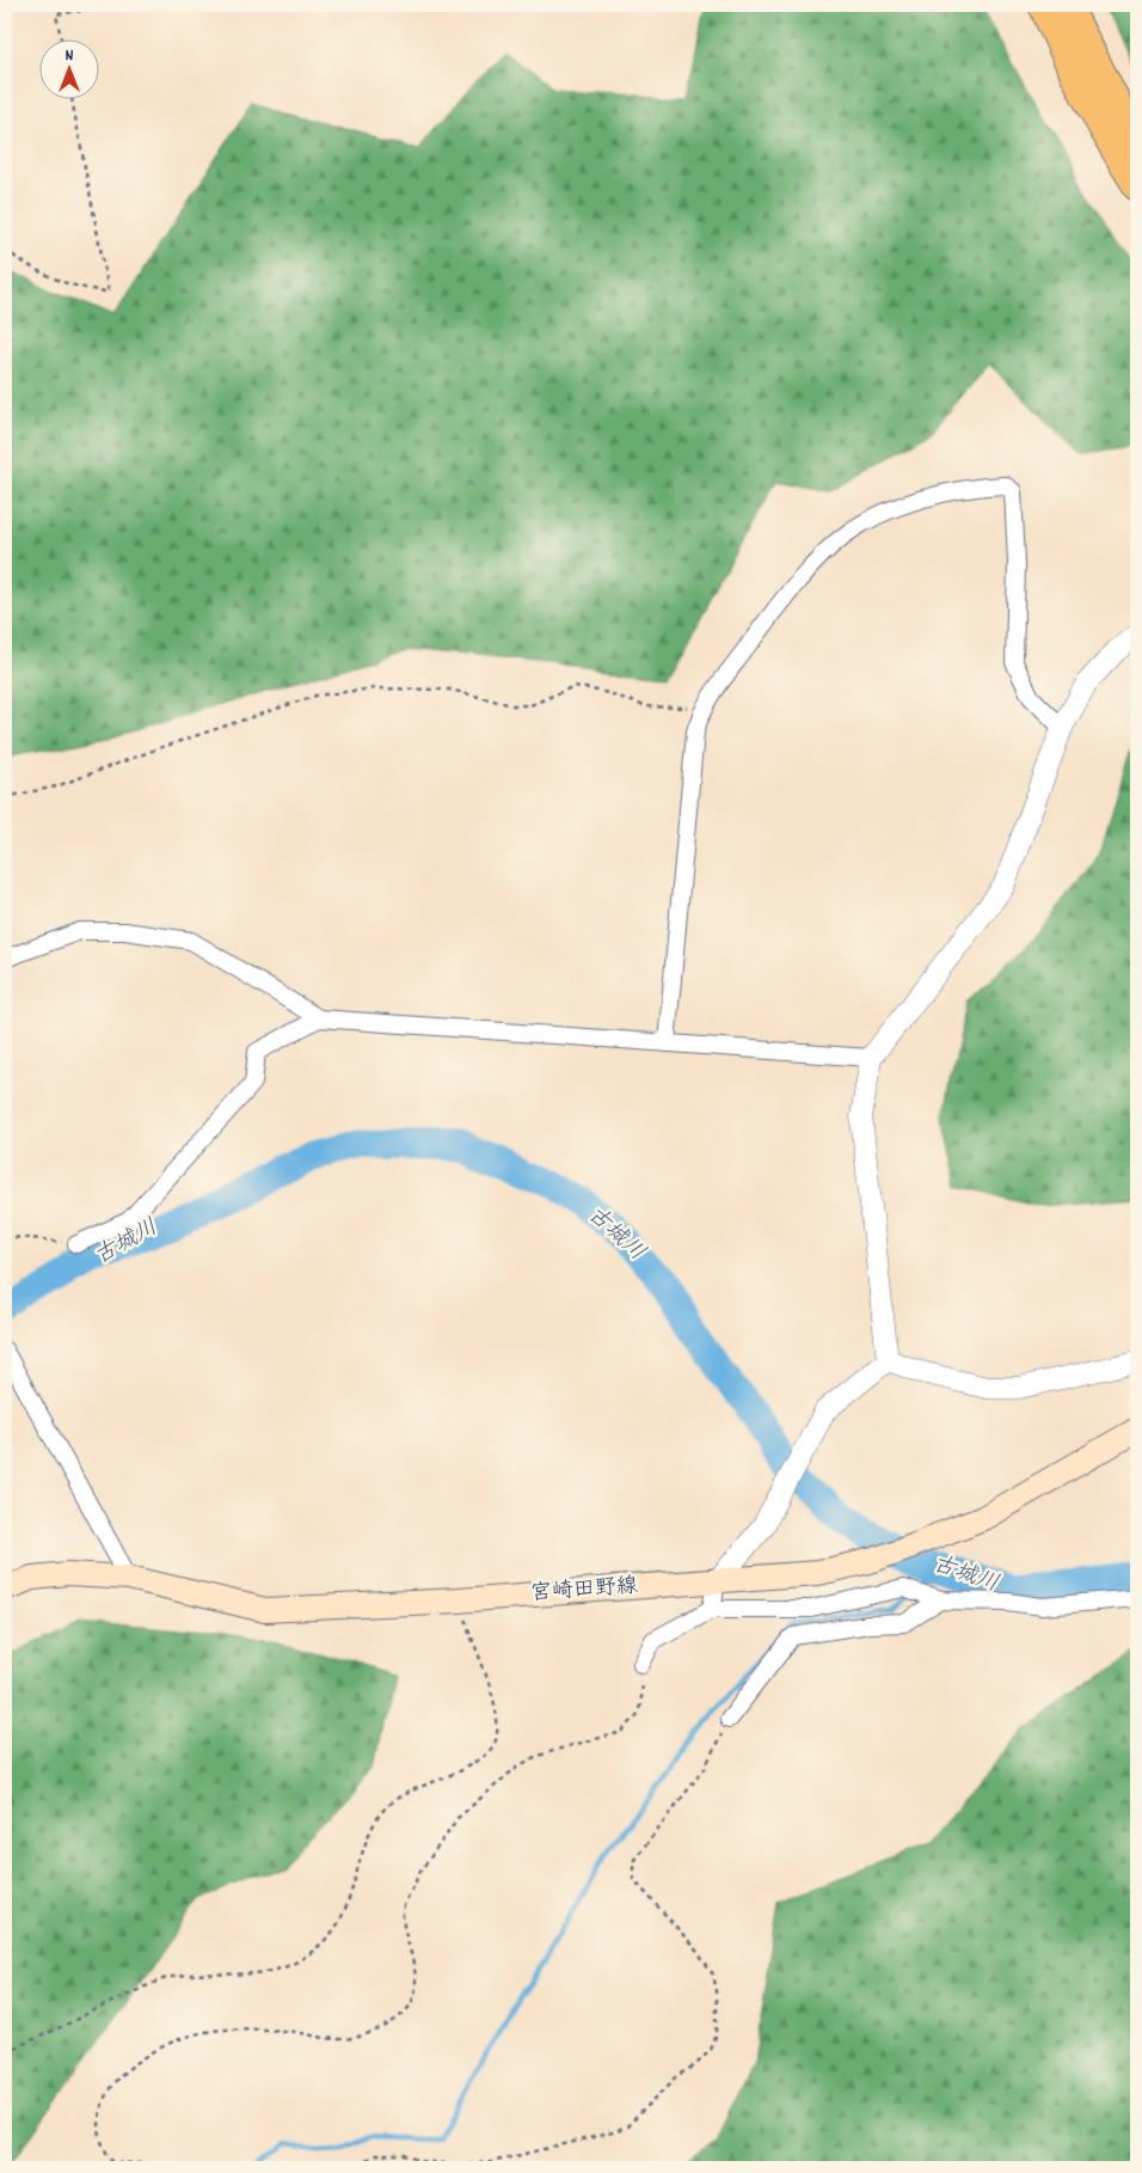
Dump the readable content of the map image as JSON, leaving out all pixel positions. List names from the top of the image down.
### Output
{
  "streets": {
    "main road": ["宮崎田野線"]
  },
  "water": ["古城川"],
  "north": "top"
}
